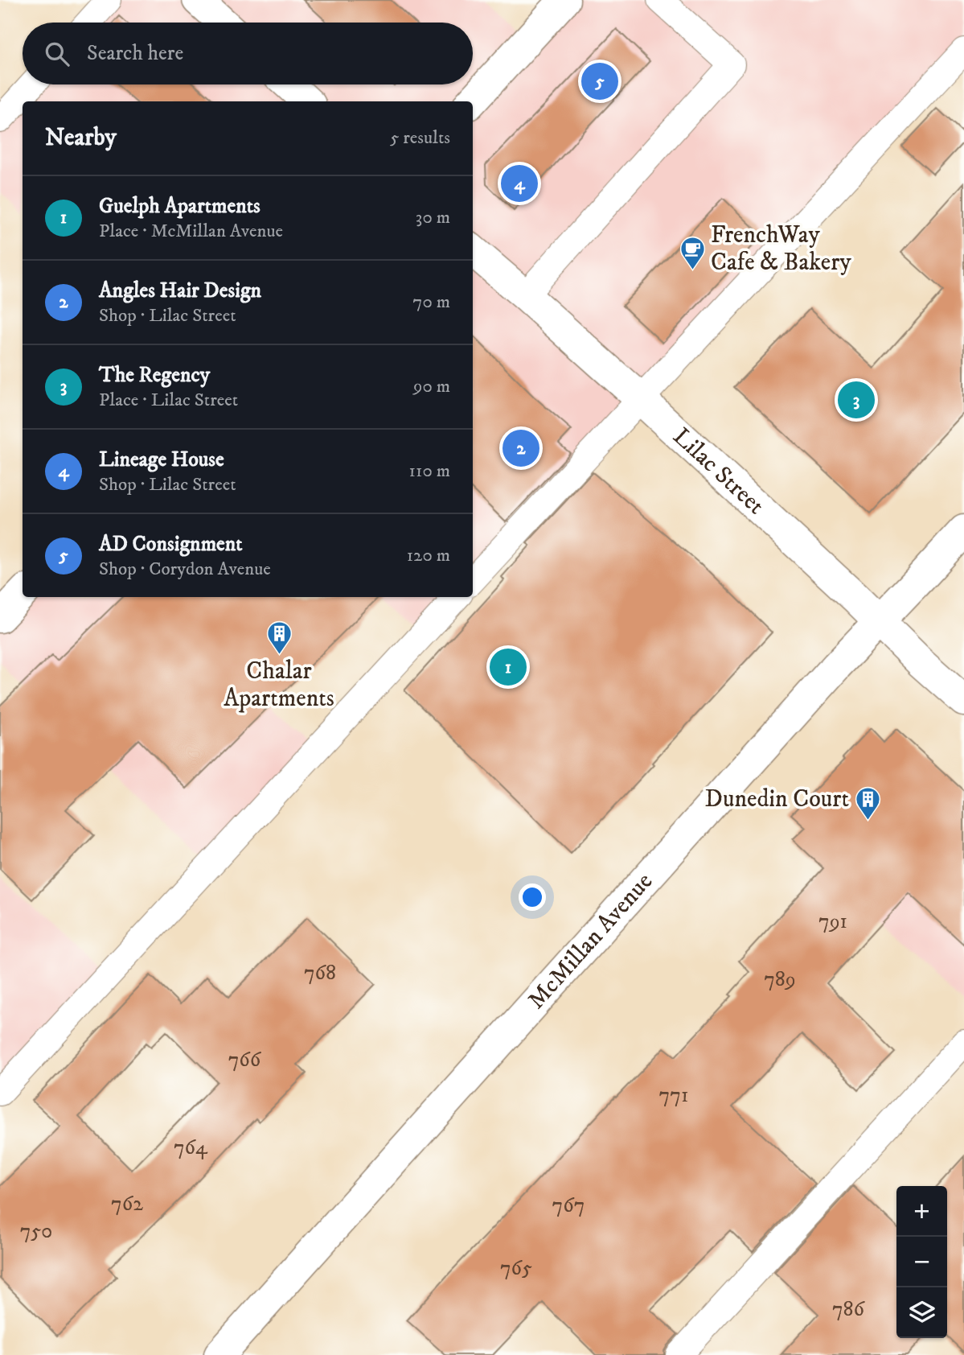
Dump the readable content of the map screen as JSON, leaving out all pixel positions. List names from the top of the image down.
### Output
{
  "streets": {
    "street": ["Lilac Street", "McMillan Avenue"]
  },
  "crossings": [
    ["Lilac Street", "McMillan Avenue"]
  ],
  "places": {
    "cafe": ["FrenchWay Cafe & Bakery"],
    "building": ["Chalar Apartments", "Dunedin Court"]
  },
  "house_numbers": [
    "791",
    "768",
    "789",
    "766",
    "771",
    "764",
    "762",
    "767",
    "750",
    "765",
    "786"
  ],
  "page": {
    "search": "Search here",
    "pins": [
      "5",
      "4",
      "3",
      "2",
      "1"
    ],
    "heading": ["Nearby", "5 results"],
    "list": [
      {
        "mark": "1",
        "name": "Guelph Apartments",
        "note": "Place · McMillan Avenue",
        "value": "30 m"
      },
      {
        "mark": "2",
        "name": "Angles Hair Design",
        "note": "Shop · Lilac Street",
        "value": "70 m"
      },
      {
        "mark": "3",
        "name": "The Regency",
        "note": "Place · Lilac Street",
        "value": "90 m"
      },
      {
        "mark": "4",
        "name": "Lineage House",
        "note": "Shop · Lilac Street",
        "value": "110 m"
      },
      {
        "mark": "5",
        "name": "AD Consignment",
        "note": "Shop · Corydon Avenue",
        "value": "120 m"
      }
    ],
    "map_buttons": ["+", "−"]
  }
}
